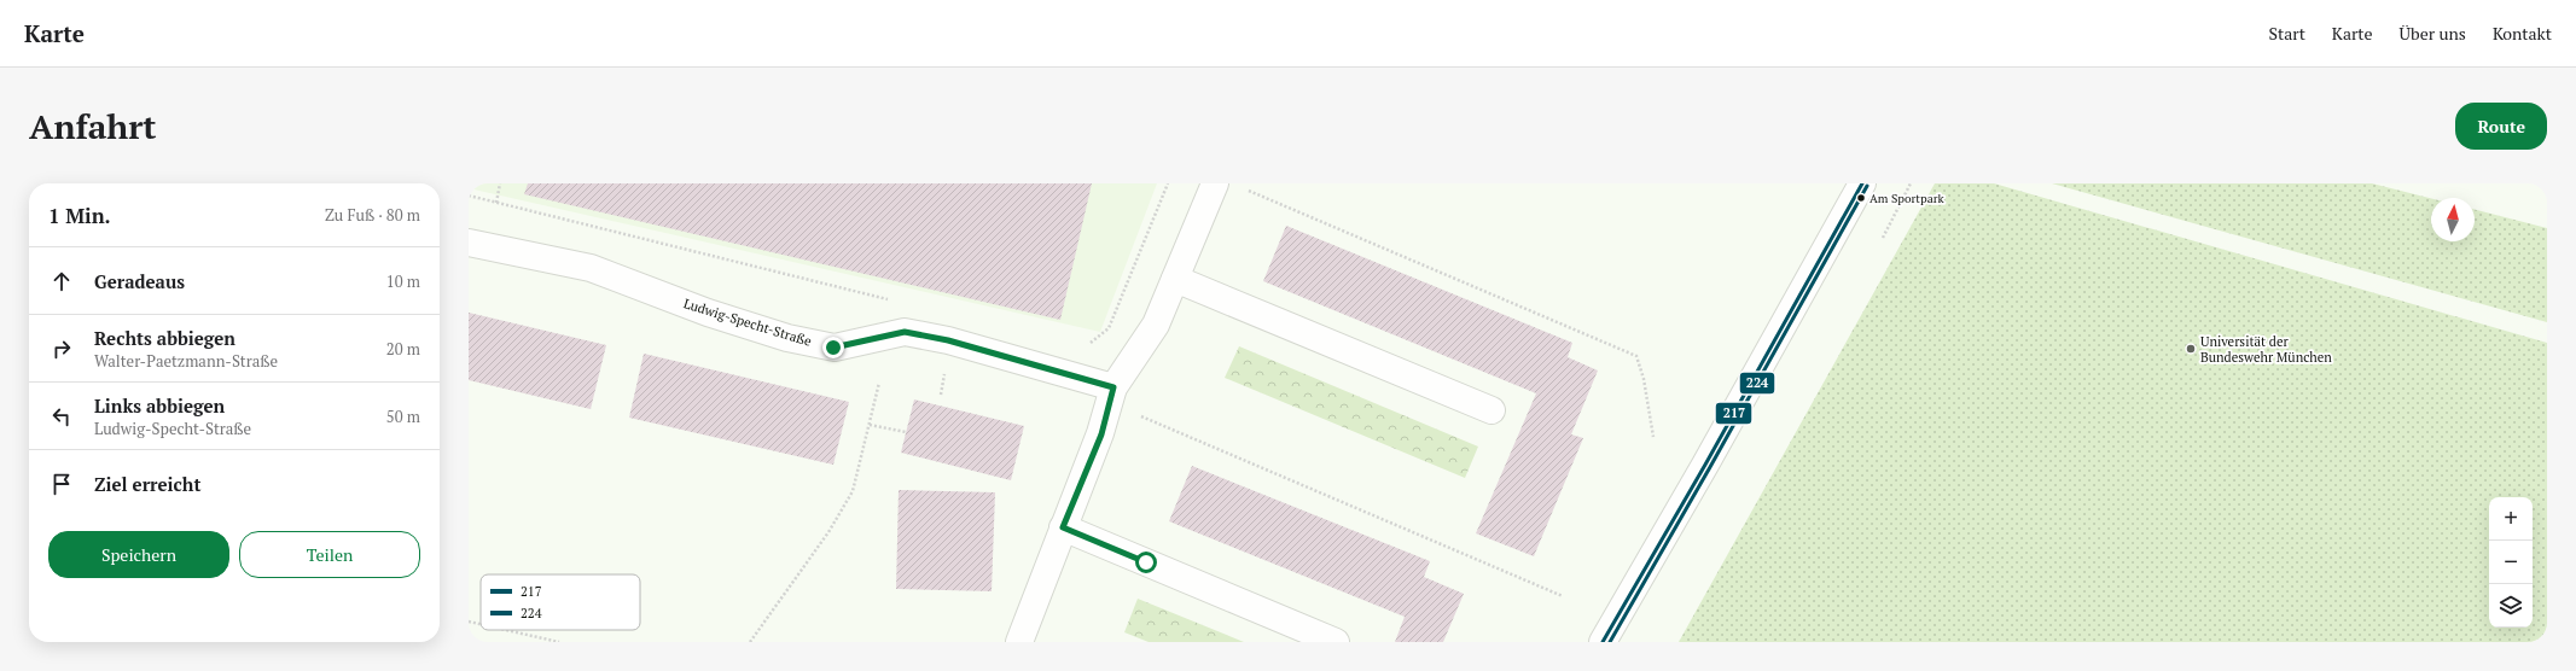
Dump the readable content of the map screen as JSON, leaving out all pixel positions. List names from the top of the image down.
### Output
{
  "streets": {
    "street": ["Ludwig-Specht-Straße"]
  },
  "places": ["Am Sportpark", "Universität der Bundeswehr München"],
  "lines": ["transit line 217", "transit line 224"],
  "legend": ["217", "224"],
  "north": "top",
  "page": {
    "header": "Karte",
    "nav": [
      "Start",
      "Karte",
      "Über uns",
      "Kontakt"
    ],
    "buttons": [
      "Route",
      ["Speichern", "Teilen"]
    ],
    "title": "Anfahrt",
    "heading": ["1 Min.", "Zu Fuß · 80 m"],
    "list": [
      ["Geradeaus", "10 m"],
      ["Rechts abbiegen", "Walter-Paetzmann-Straße", "20 m"],
      ["Links abbiegen", "Ludwig-Specht-Straße", "50 m"],
      "Ziel erreicht"
    ],
    "map_buttons": ["+", "−"]
  }
}
